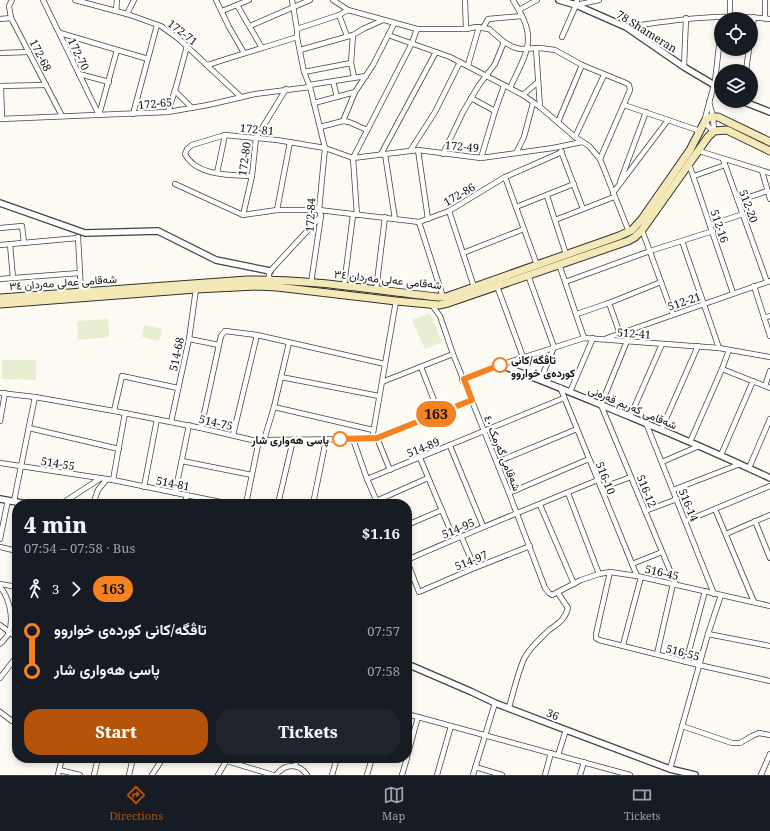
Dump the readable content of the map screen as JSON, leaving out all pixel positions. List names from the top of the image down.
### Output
{
  "streets": {
    "main road": ["شەقامی عەلی مەردان ٣٤"],
    "street": [
      "78 Shameran",
      "172-71",
      "172-70",
      "172-68",
      "172-65",
      "172-81",
      "172-49",
      "172-80",
      "172-86",
      "512-20",
      "172-84",
      "512-16",
      "512-21",
      "512-41",
      "514-68",
      "شەقامی کەریم قەرەنی",
      "514-75",
      "514-89",
      "شەقامی گەرمک ٤٠",
      "514-55",
      "516-10",
      "514-81",
      "516-12",
      "516-14",
      "514-95",
      "514-97",
      "516-45",
      "516-55",
      "36"
    ]
  },
  "crossings": [
    ["172-71", "172-65"],
    ["172-70", "172-65"],
    ["172-68", "172-65"],
    ["172-65", "172-80"],
    ["172-81", "172-49"],
    ["172-81", "172-80"],
    ["172-81", "172-84"],
    ["172-80", "172-86"],
    ["172-86", "172-84"],
    ["512-20", "512-21"],
    ["172-84", "شەقامی عەلی مەردان ٣٤"],
    ["512-16", "شەقامی عەلی مەردان ٣٤"],
    ["512-16", "512-21"],
    ["شەقامی عەلی مەردان ٣٤", "514-68"],
    ["شەقامی عەلی مەردان ٣٤", "شەقامی گەرمک ٤٠"],
    ["512-21", "512-41"],
    ["512-41", "شەقامی کەریم قەرەنی"],
    ["514-68", "514-75"],
    ["شەقامی کەریم قەرەنی", "516-10"],
    ["شەقامی کەریم قەرەنی", "516-12"],
    ["شەقامی کەریم قەرەنی", "516-14"],
    ["514-75", "شەقامی گەرمک ٤٠"],
    ["514-89", "شەقامی گەرمک ٤٠"],
    ["514-89", "516-10"],
    ["شەقامی گەرمک ٤٠", "514-95"],
    ["شەقامی گەرمک ٤٠", "514-97"],
    ["شەقامی گەرمک ٤٠", "516-45"],
    ["شەقامی گەرمک ٤٠", "36"],
    ["514-55", "514-81"],
    ["516-10", "514-95"],
    ["516-10", "516-45"],
    ["516-12", "516-45"],
    ["516-14", "516-45"],
    ["516-45", "516-55"]
  ],
  "places": ["تاڤگە/کانی کوردەی خواروو", "پاسی هەواری شار"],
  "lines": ["bus line 163"],
  "page": {
    "on_map": "163",
    "heading": ["4 min", "07:54 – 07:58 · Bus", "$1.16"],
    "legs": ["3", "163"],
    "list": [
      {
        "name": "تاڤگە/کانی کوردەی خواروو",
        "value": "07:57"
      },
      {
        "name": "پاسی هەواری شار",
        "value": "07:58"
      }
    ],
    "buttons": ["Start", "Tickets"],
    "tabs": ["Directions", "Map", "Tickets"]
  }
}
